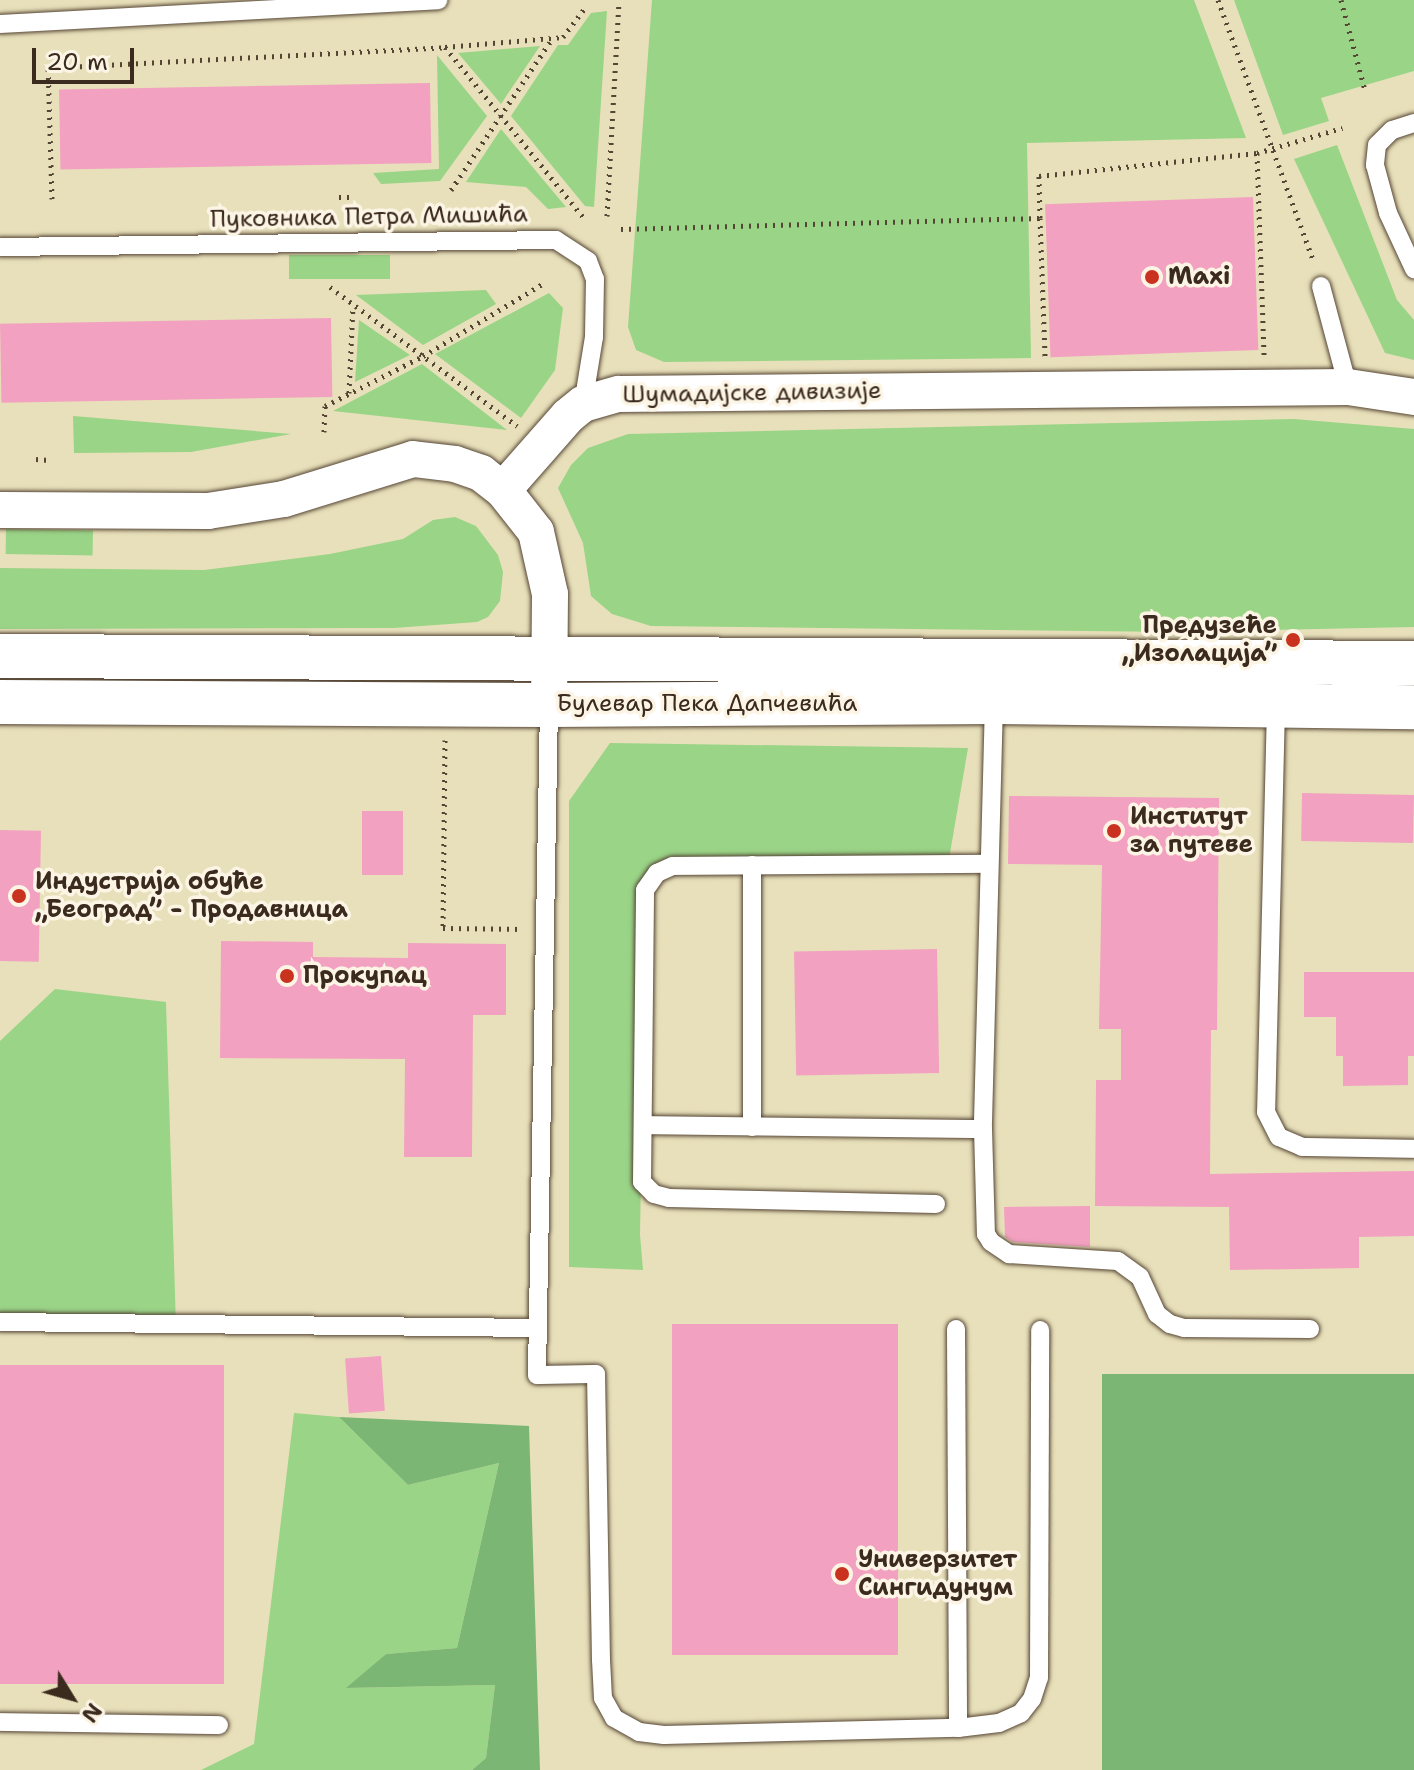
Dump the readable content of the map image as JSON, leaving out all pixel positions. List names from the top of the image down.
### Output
{
  "streets": {
    "street": ["Шумадијске дивизије", "Булевар Пека Дапчевића"],
    "lane": ["Пуковника Петра Мишића"]
  },
  "crossings": [
    ["Пуковника Петра Мишића", "Шумадијске дивизије"]
  ],
  "places": [
    "Maxi",
    "Предузеће „Изолација”",
    "Институт за путеве",
    "Индустрија обуће „Београд” - Продавница",
    "Прокупац",
    "Универзитет Сингидунум"
  ],
  "scale_bar": "20 m",
  "north": "bottom right"
}
